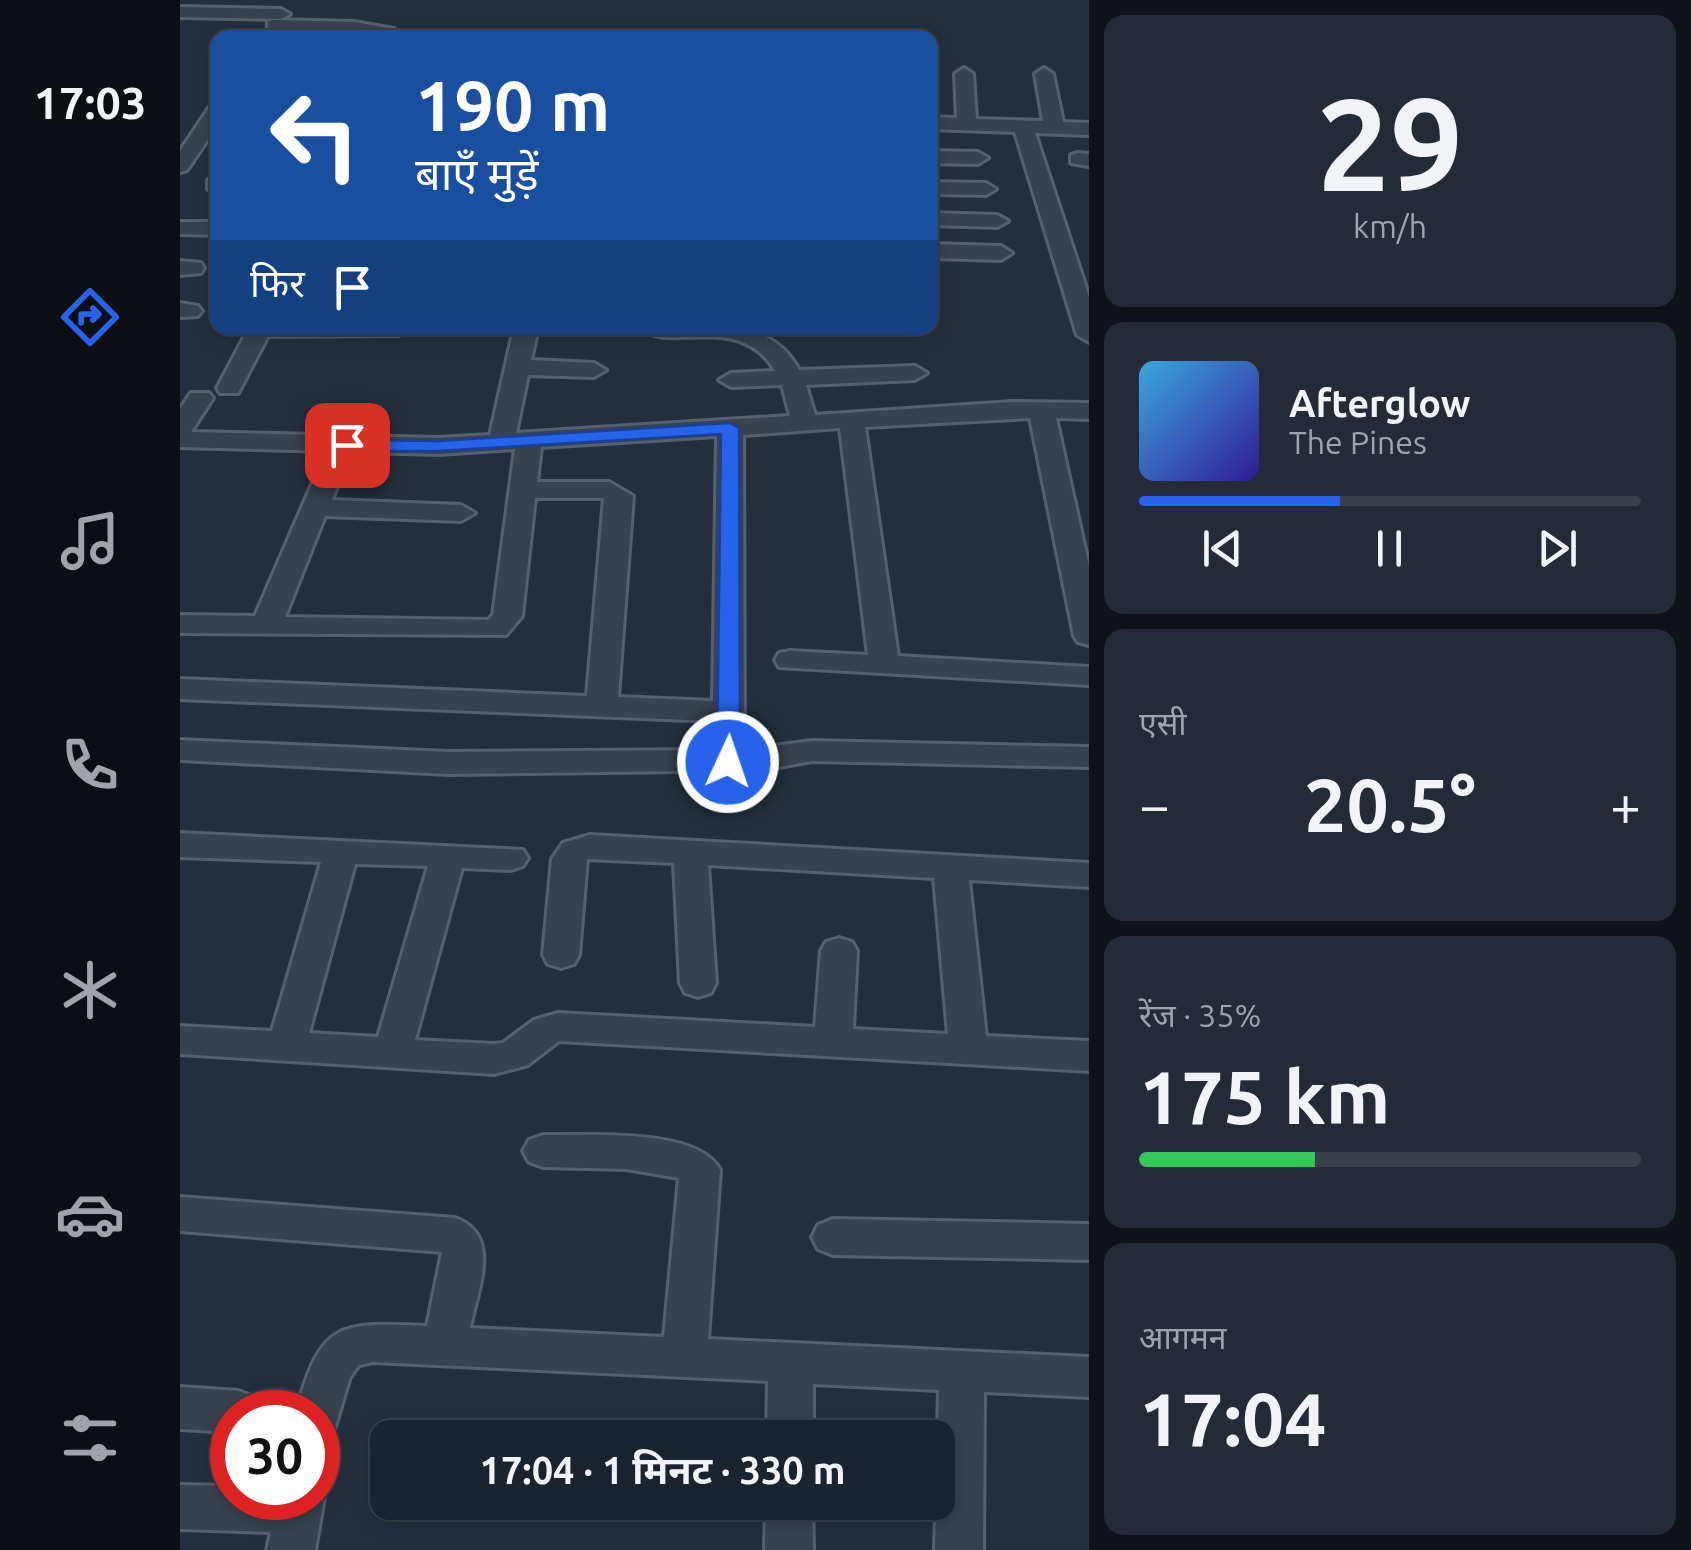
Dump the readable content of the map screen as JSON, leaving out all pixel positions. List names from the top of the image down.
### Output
{
  "page": {
    "tabs": "17:03",
    "tile": [
      ["29", "km/h"],
      "एसी",
      ["रेंज · 35%", "175 km"],
      ["आगमन", "17:04"]
    ],
    "turn": ["190 m", "बाएँ मुड़ें"],
    "then": "फिर",
    "song": ["Afterglow", "The Pines"],
    "heat": ["−", "20.5°", "+"],
    "limit": "30",
    "trip": "17:04 · 1 मिनट · 330 m"
  }
}
